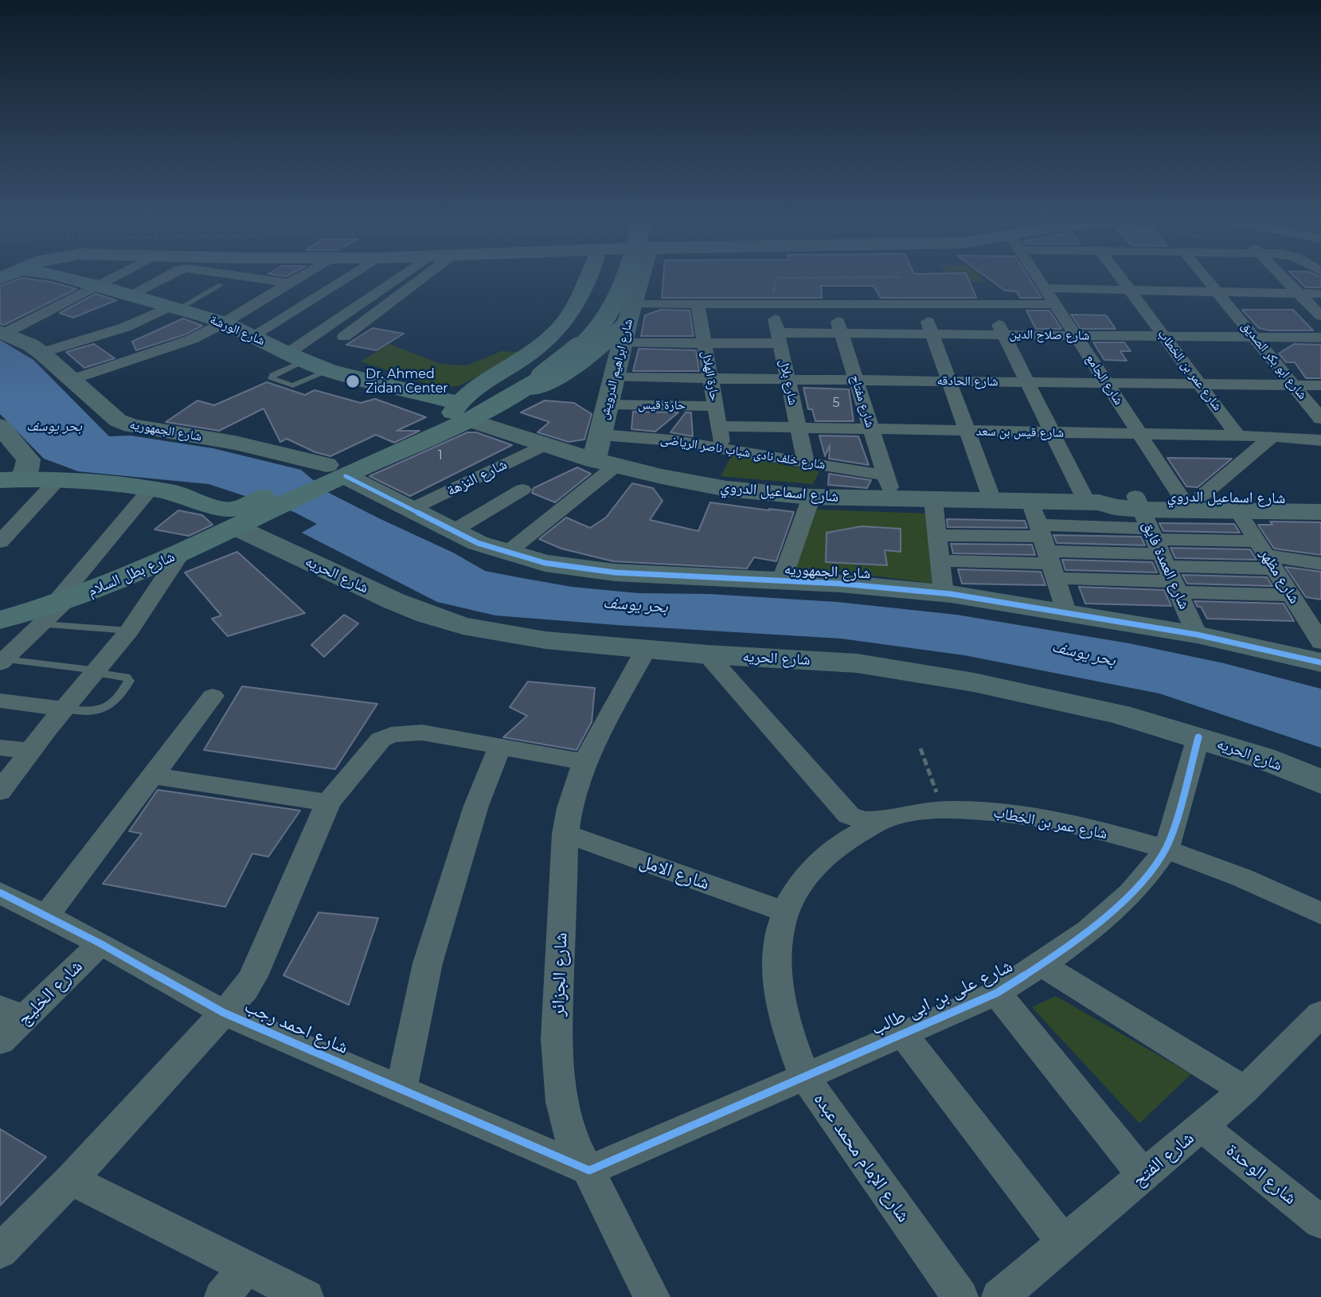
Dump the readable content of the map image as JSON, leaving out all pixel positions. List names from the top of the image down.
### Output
{
  "streets": {
    "main road": ["شارع الورشة", "شارع بطل السلام"],
    "street": [
      "شارع صلاح الدين",
      "شارع ابو بكر الصديق",
      "شارع ابراهيم الدرويش",
      "شارع عمر بن الخطاب",
      "حارة الهلال",
      "شارع الجامع",
      "شارع الحادقه",
      "شارع بلال",
      "شارع مفتاح",
      "حارة قيس",
      "شارع الجمهوريه",
      "شارع قيس بن سعد",
      "شارع خلف نادى شباب ناصر الرياضى",
      "شارع النزهة",
      "شارع اسماعيل الدروي",
      "شارع العمدة فايق",
      "شارع الحريه",
      "شارع مظهر",
      "شارع الامل",
      "شارع الجزائر",
      "شارع الخليج",
      "شارع على بن ابى طالب",
      "شارع احمد رجب",
      "شارع الإمام محمد عبده",
      "شارع الفتح",
      "شارع الوحدة"
    ]
  },
  "crossings": [
    ["شارع الورشة", "شارع اسماعيل الدروي"],
    ["شارع صلاح الدين", "شارع ابو بكر الصديق"],
    ["شارع صلاح الدين", "شارع ابراهيم الدرويش"],
    ["شارع صلاح الدين", "شارع عمر بن الخطاب"],
    ["شارع صلاح الدين", "حارة الهلال"],
    ["شارع صلاح الدين", "شارع الجامع"],
    ["شارع صلاح الدين", "شارع بلال"],
    ["شارع صلاح الدين", "شارع مفتاح"],
    ["شارع ابو بكر الصديق", "شارع الحادقه"],
    ["شارع ابراهيم الدرويش", "شارع الحادقه"],
    ["شارع ابراهيم الدرويش", "حارة قيس"],
    ["شارع ابراهيم الدرويش", "شارع خلف نادى شباب ناصر الرياضى"],
    ["شارع ابراهيم الدرويش", "شارع اسماعيل الدروي"],
    ["شارع عمر بن الخطاب", "شارع الحادقه"],
    ["شارع عمر بن الخطاب", "شارع قيس بن سعد"],
    ["شارع عمر بن الخطاب", "شارع الحريه"],
    ["شارع عمر بن الخطاب", "شارع على بن ابى طالب"],
    ["شارع عمر بن الخطاب", "شارع الإمام محمد عبده"],
    ["حارة الهلال", "شارع الحادقه"],
    ["حارة الهلال", "حارة قيس"],
    ["حارة الهلال", "شارع قيس بن سعد"],
    ["حارة الهلال", "شارع خلف نادى شباب ناصر الرياضى"],
    ["شارع الجامع", "شارع الحادقه"],
    ["شارع الجامع", "شارع قيس بن سعد"],
    ["شارع الجامع", "شارع اسماعيل الدروي"],
    ["شارع الحادقه", "شارع بلال"],
    ["شارع الحادقه", "شارع مفتاح"],
    ["شارع بلال", "شارع قيس بن سعد"],
    ["شارع بلال", "شارع خلف نادى شباب ناصر الرياضى"],
    ["شارع مفتاح", "شارع قيس بن سعد"],
    ["شارع مفتاح", "شارع خلف نادى شباب ناصر الرياضى"],
    ["شارع مفتاح", "شارع اسماعيل الدروي"],
    ["شارع الجمهوريه", "شارع النزهة"],
    ["شارع الجمهوريه", "شارع العمدة فايق"],
    ["شارع الجمهوريه", "شارع بطل السلام"],
    ["شارع خلف نادى شباب ناصر الرياضى", "شارع اسماعيل الدروي"],
    ["شارع النزهة", "شارع اسماعيل الدروي"],
    ["شارع اسماعيل الدروي", "شارع العمدة فايق"],
    ["شارع اسماعيل الدروي", "شارع مظهر"],
    ["شارع بطل السلام", "شارع الحريه"],
    ["شارع الحريه", "شارع الجزائر"],
    ["شارع الحريه", "شارع على بن ابى طالب"],
    ["شارع الامل", "شارع الجزائر"],
    ["شارع الامل", "شارع الإمام محمد عبده"],
    ["شارع الجزائر", "شارع على بن ابى طالب"],
    ["شارع الجزائر", "شارع احمد رجب"],
    ["شارع الخليج", "شارع احمد رجب"],
    ["شارع على بن ابى طالب", "شارع احمد رجب"],
    ["شارع على بن ابى طالب", "شارع الإمام محمد عبده"],
    ["شارع الفتح", "شارع الوحدة"]
  ],
  "water": ["بحر يوسف"],
  "places": ["Dr. Ahmed Zidan Center"],
  "house_numbers": ["5", "1"]
}
